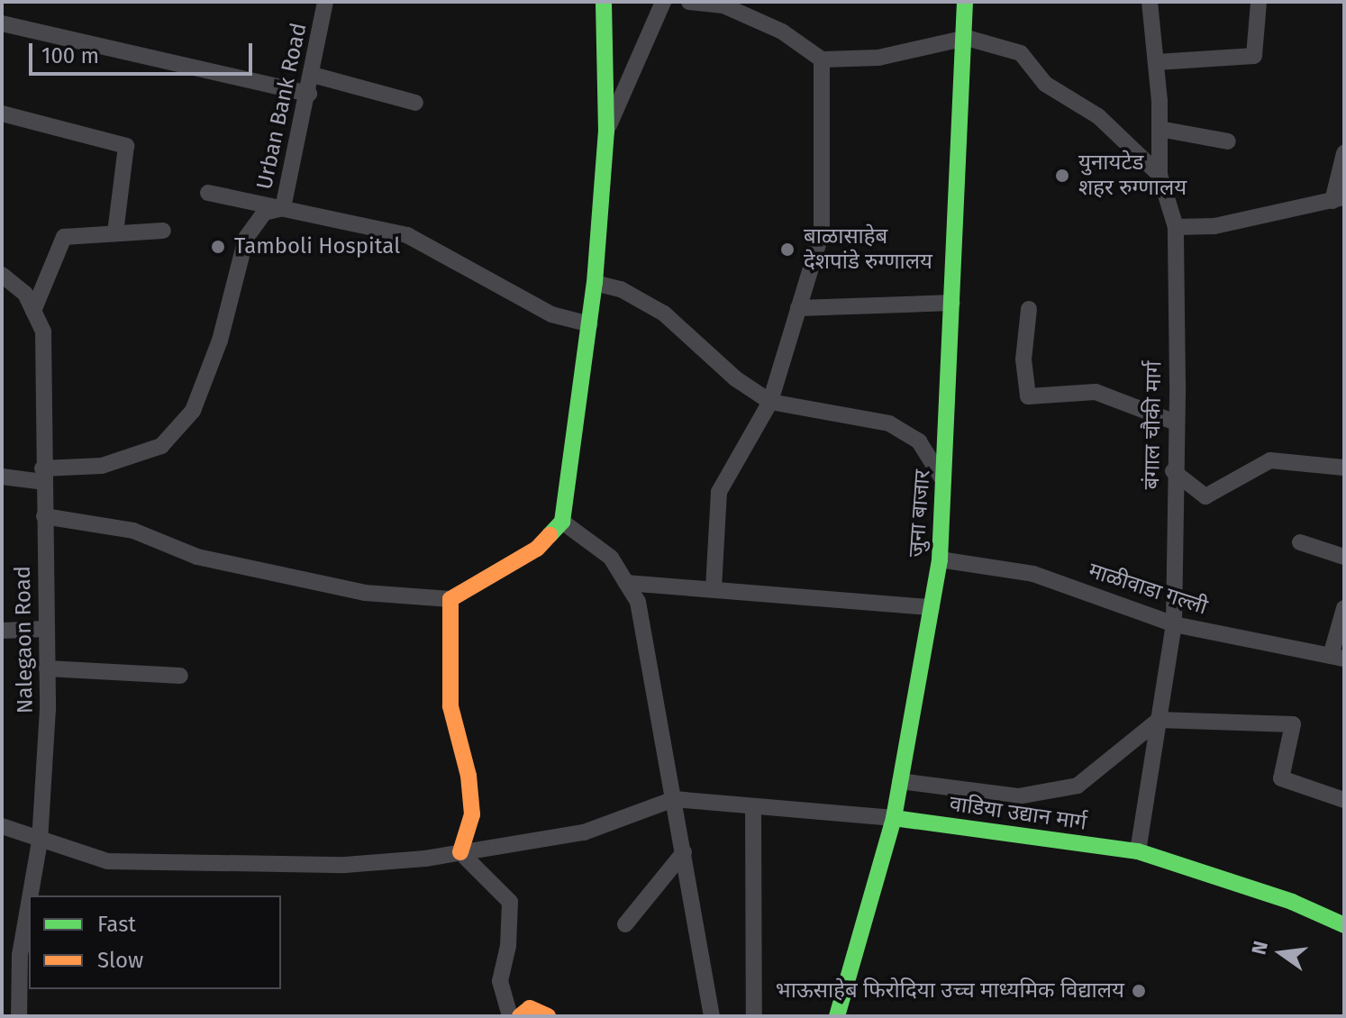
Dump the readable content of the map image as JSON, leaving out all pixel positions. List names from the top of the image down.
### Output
{
  "streets": {
    "street": [
      "Urban Bank Road",
      "बंगाल चौकी मार्ग",
      "जुना बाजार",
      "माळीवाडा गल्ली",
      "Nalegaon Road",
      "वाडिया उद्यान मार्ग"
    ]
  },
  "crossings": [
    ["Urban Bank Road", "Nalegaon Road"],
    ["बंगाल चौकी मार्ग", "माळीवाडा गल्ली"],
    ["बंगाल चौकी मार्ग", "वाडिया उद्यान मार्ग"],
    ["जुना बाजार", "माळीवाडा गल्ली"],
    ["जुना बाजार", "वाडिया उद्यान मार्ग"]
  ],
  "places": [
    "युनायटेड शहर रुग्णालय",
    "Tamboli Hospital",
    "बाळासाहेब देशपांडे रुग्णालय",
    "भाऊसाहेब फिरोदिया उच्च माध्यमिक विद्यालय"
  ],
  "legend": ["Fast", "Slow"],
  "scale_bar": "100 m",
  "north": "left"
}
